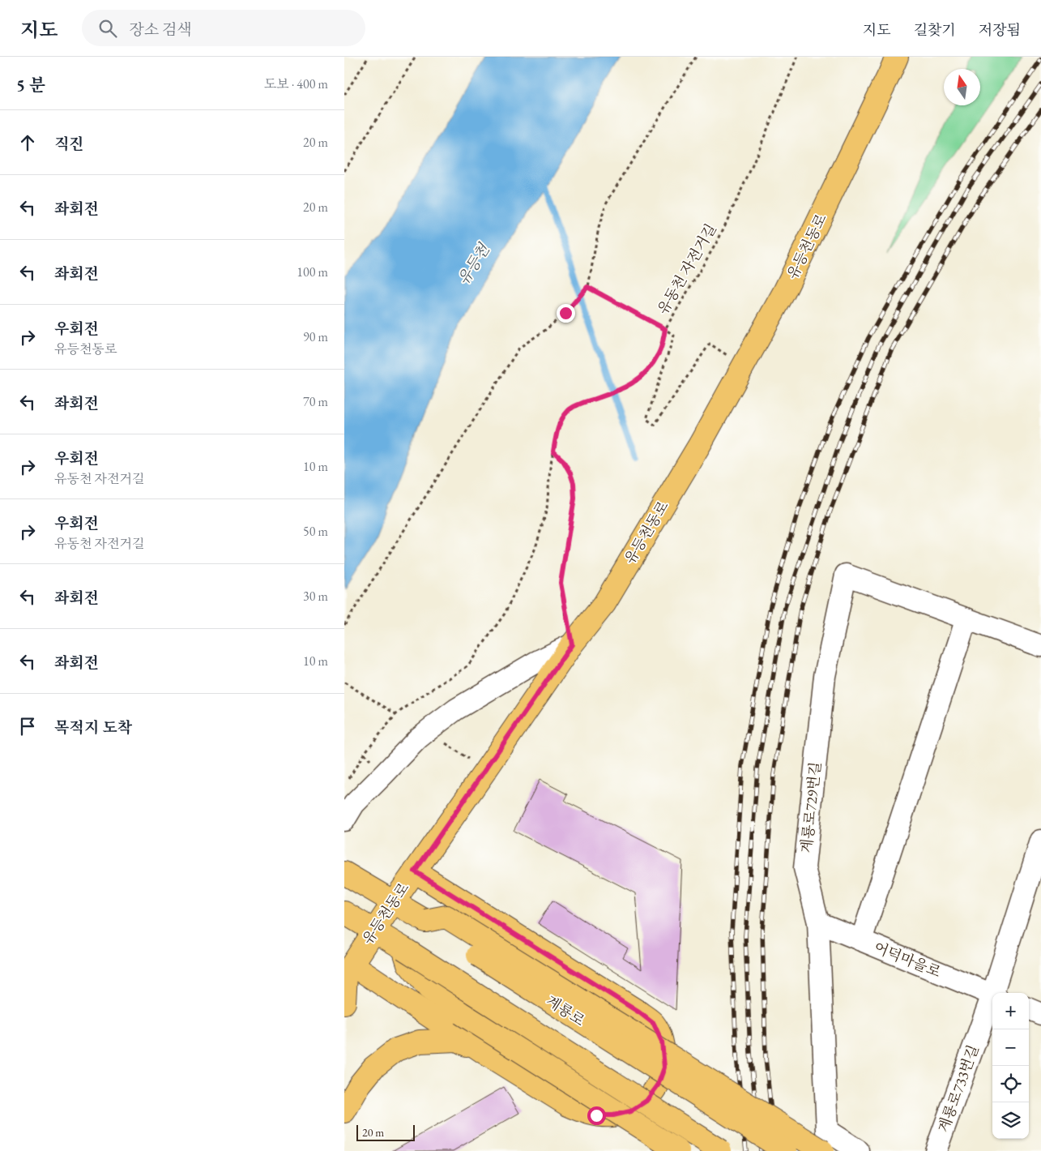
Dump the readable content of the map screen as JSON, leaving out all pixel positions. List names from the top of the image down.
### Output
{
  "streets": {
    "main road": ["유등천동로", "계룡로"],
    "street": ["계룡로729번길", "어덕마을로", "계룡로733번길"],
    "path": ["유동천 자전거길"]
  },
  "crossings": [
    ["유등천동로", "계룡로"],
    ["계룡로729번길", "어덕마을로"]
  ],
  "water": ["유등천"],
  "scale_bar": "20 m",
  "north": "top",
  "page": {
    "header": "지도",
    "search": "장소 검색",
    "nav": ["지도", "길찾기", "저장됨"],
    "heading": ["5 분", "도보 · 400 m"],
    "list": [
      ["직진", "20 m"],
      ["좌회전", "20 m"],
      ["좌회전", "100 m"],
      ["우회전", "유등천동로", "90 m"],
      ["좌회전", "70 m"],
      ["우회전", "유동천 자전거길", "10 m"],
      ["우회전", "유동천 자전거길", "50 m"],
      ["좌회전", "30 m"],
      ["좌회전", "10 m"],
      "목적지 도착"
    ],
    "map_buttons": ["+", "−"],
    "scale": "20 m"
  }
}
